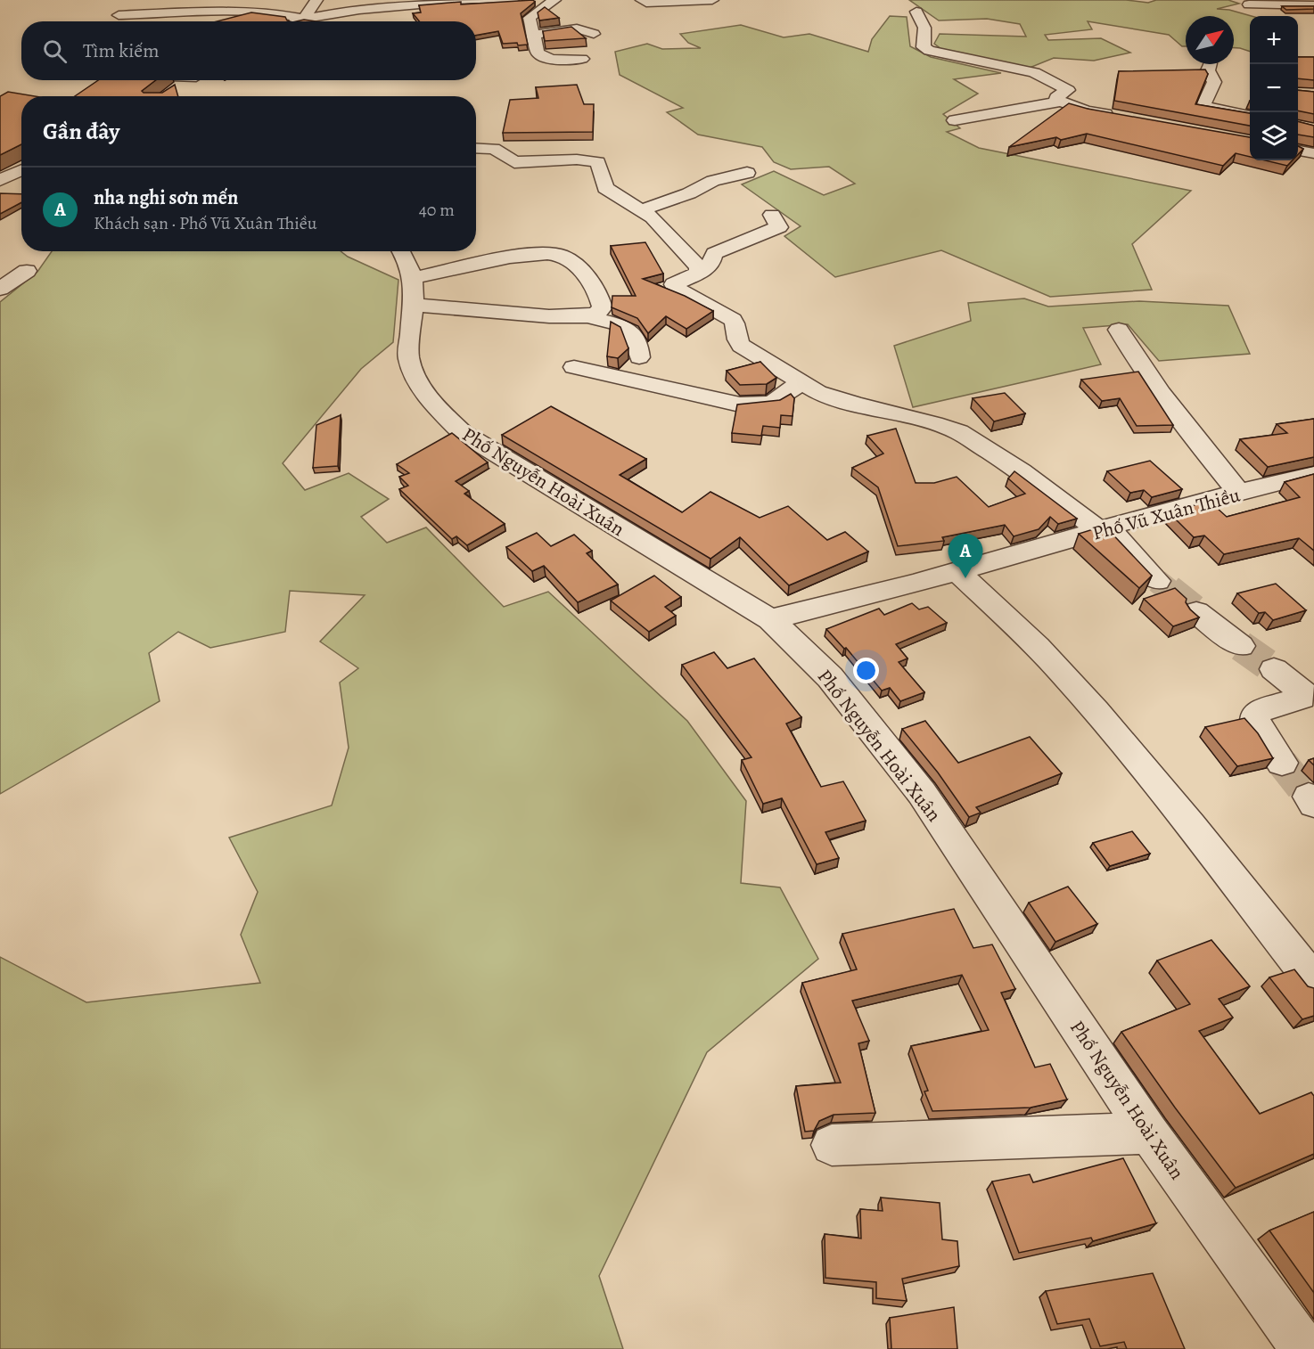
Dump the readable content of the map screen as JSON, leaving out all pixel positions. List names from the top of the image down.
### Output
{
  "streets": {
    "street": ["Phố Nguyễn Hoài Xuân", "Phố Vũ Xuân Thiều"]
  },
  "crossings": [
    ["Phố Nguyễn Hoài Xuân", "Phố Vũ Xuân Thiều"]
  ],
  "north": "top right",
  "page": {
    "map_buttons": ["+", "−"],
    "search": "Tìm kiếm",
    "heading": "Gần đây",
    "list": [
      {
        "mark": "A",
        "name": "nha nghi sơn mến",
        "note": "Khách sạn · Phố Vũ Xuân Thiều",
        "value": "40 m"
      }
    ],
    "pins": "A"
  }
}
